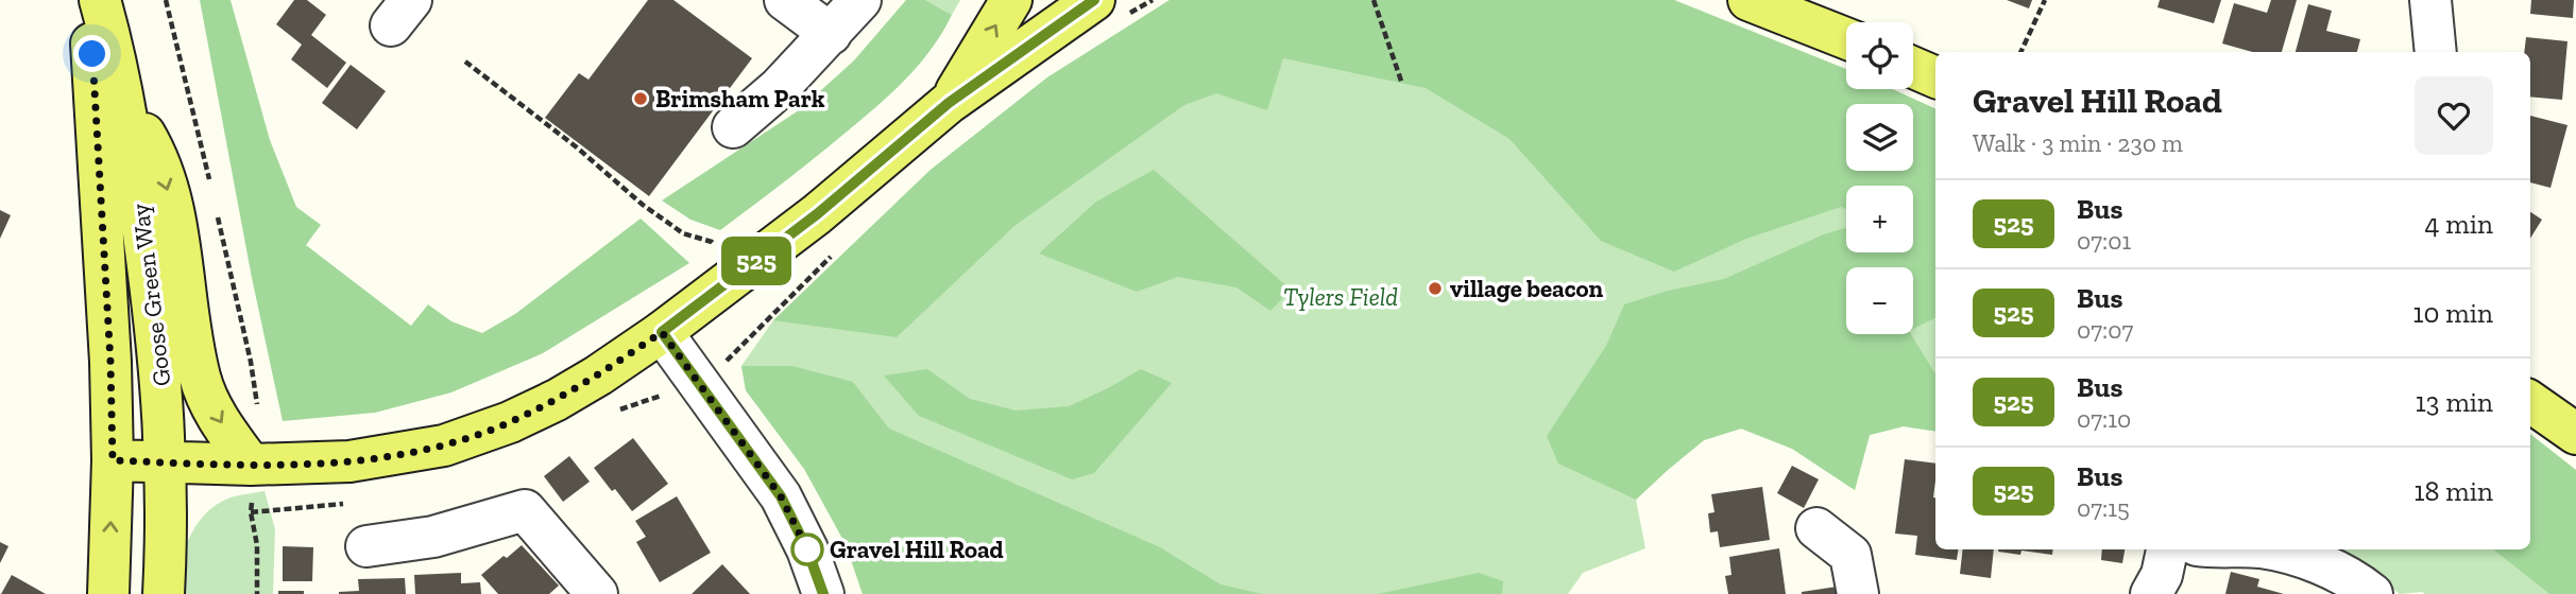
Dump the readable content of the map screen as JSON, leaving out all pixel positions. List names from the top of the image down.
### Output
{
  "streets": {
    "main road": ["Goose Green Way"]
  },
  "parks": ["Tylers Field"],
  "places": ["Brimsham Park", "village beacon", "Gravel Hill Road"],
  "lines": ["bus line 525"],
  "page": {
    "on_map": "525",
    "map_buttons": ["+", "−"],
    "heading": ["Gravel Hill Road", "Walk · 3 min · 230 m"],
    "list": [
      {
        "mark": "525",
        "name": "Bus",
        "note": "07:01",
        "value": "4 min"
      },
      {
        "mark": "525",
        "name": "Bus",
        "note": "07:07",
        "value": "10 min"
      },
      {
        "mark": "525",
        "name": "Bus",
        "note": "07:10",
        "value": "13 min"
      },
      {
        "mark": "525",
        "name": "Bus",
        "note": "07:15",
        "value": "18 min"
      }
    ]
  }
}
